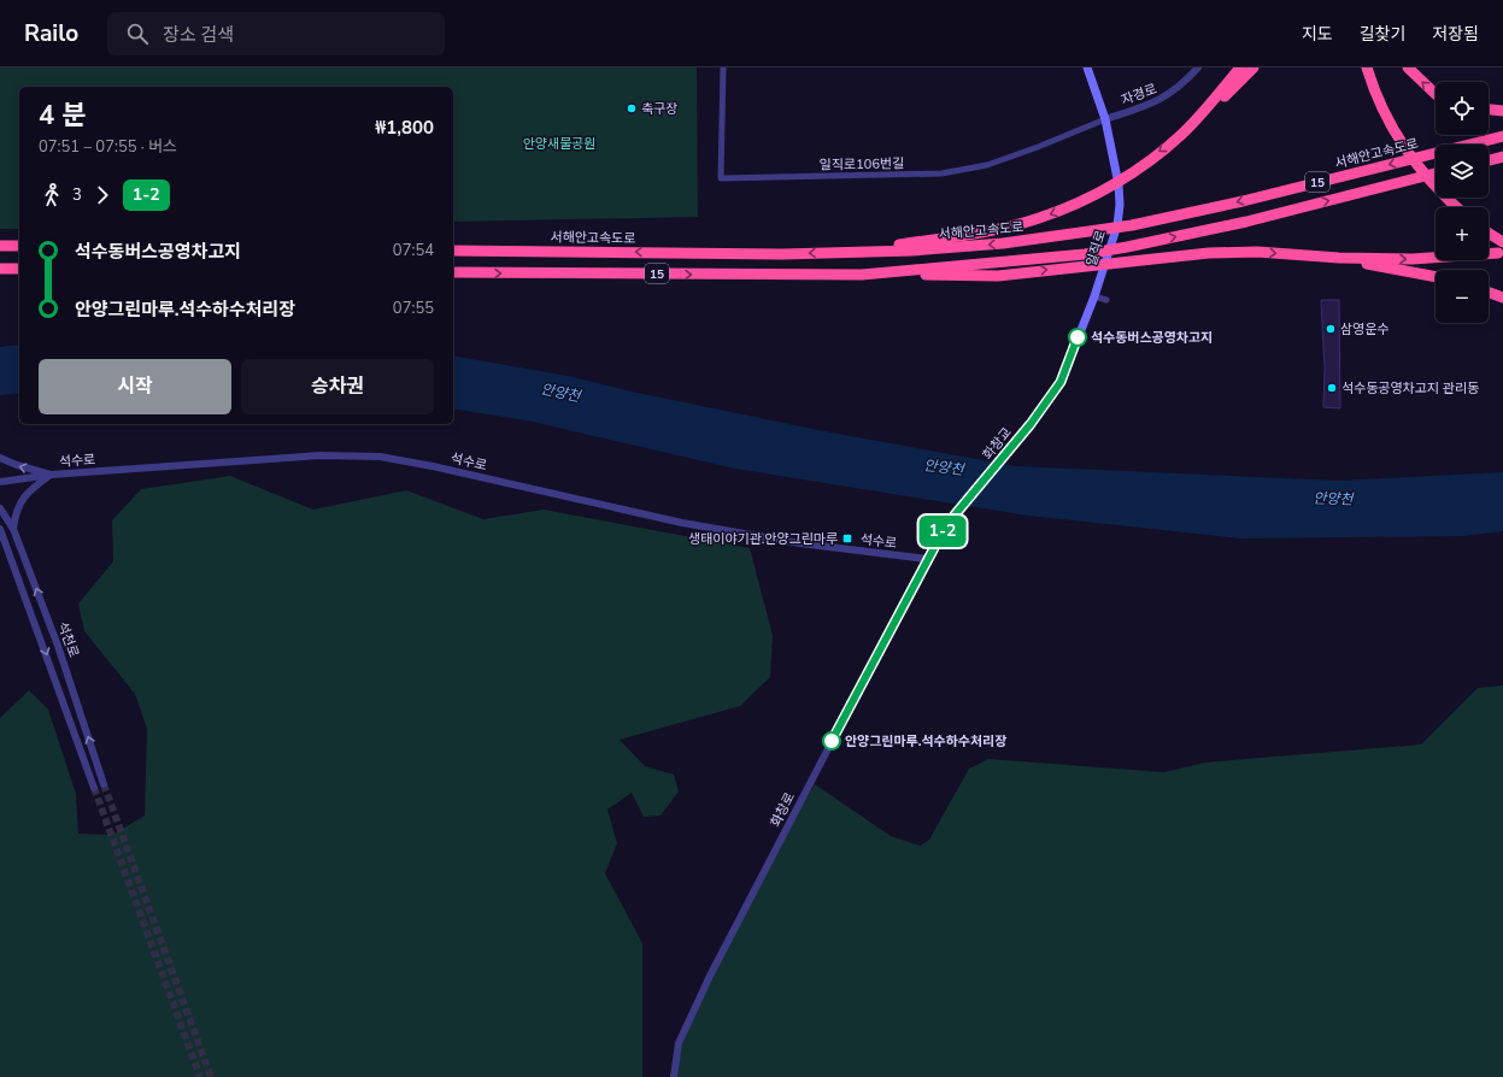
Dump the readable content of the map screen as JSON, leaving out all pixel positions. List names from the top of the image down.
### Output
{
  "streets": {
    "highway": ["서해안고속도로", "15"],
    "main road": ["일직로", "화창교"],
    "street": [
      "자경로",
      "일직로106번길",
      "석수로",
      "석천로",
      "화창로"
    ]
  },
  "crossings": [
    ["자경로", "일직로106번길"],
    ["자경로", "일직로"],
    ["일직로106번길", "일직로"],
    ["일직로", "화창교"],
    ["화창교", "석수로"],
    ["화창교", "화창로"],
    ["석수로", "화창로"]
  ],
  "water": ["안양천"],
  "parks": ["안양새물공원"],
  "places": {
    "other": [
      "축구장",
      "삼영운수",
      "석수동버스공영차고지",
      "석수동공영차고지 관리동",
      "안양그린마루.석수하수처리장"
    ],
    "transit": ["생태이야기관.안양그린마루"]
  },
  "lines": ["bus line 1-2"],
  "page": {
    "header": "Railo",
    "search": "장소 검색",
    "nav": ["지도", "길찾기", "저장됨"],
    "on_map": "1-2",
    "map_buttons": ["+", "−"],
    "heading": ["4 분", "07:51 – 07:55 · 버스", "₩1,800"],
    "legs": ["3", "1-2"],
    "list": [
      {
        "name": "석수동버스공영차고지",
        "value": "07:54"
      },
      {
        "name": "안양그린마루.석수하수처리장",
        "value": "07:55"
      }
    ],
    "buttons": ["시작", "승차권"]
  }
}
